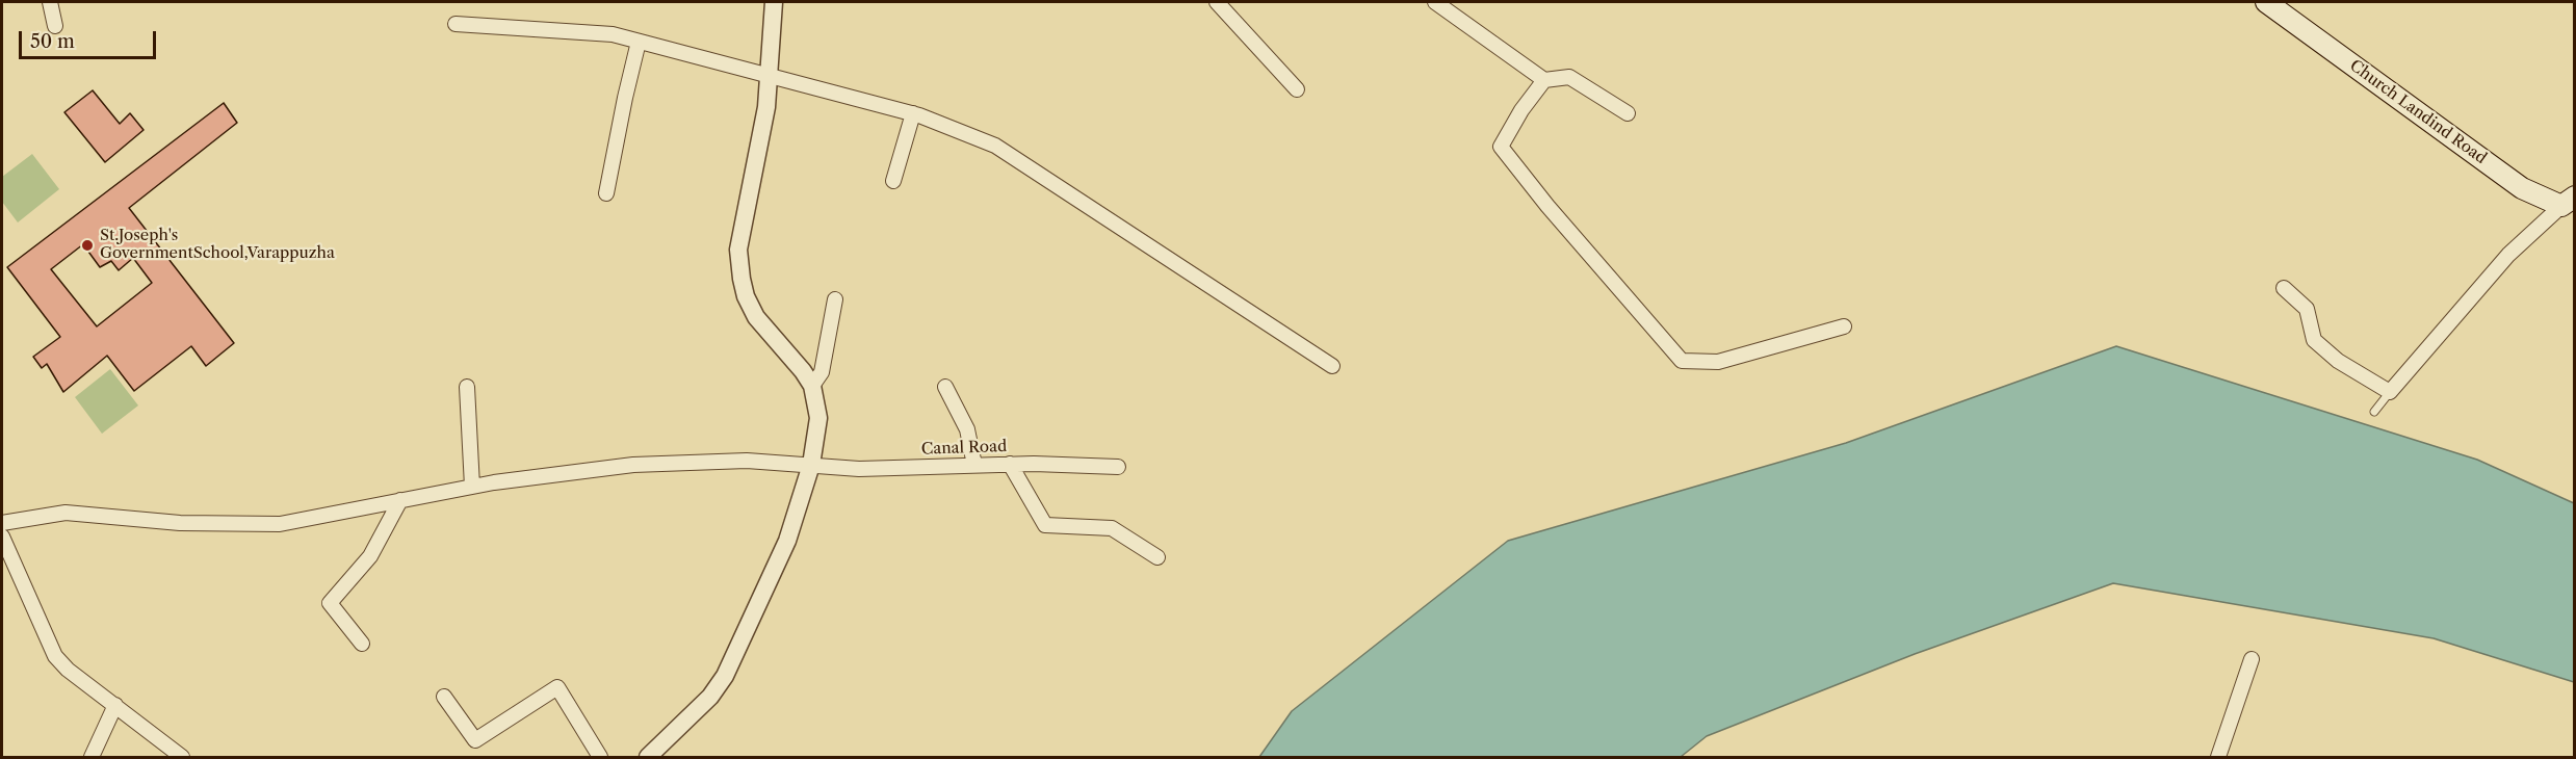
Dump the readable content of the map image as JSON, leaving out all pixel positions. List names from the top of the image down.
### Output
{
  "streets": {
    "main road": ["Church Landind Road"],
    "street": ["Canal Road"]
  },
  "places": ["St.Joseph's GovernmentSchool,Varappuzha"],
  "scale_bar": "50 m"
}
